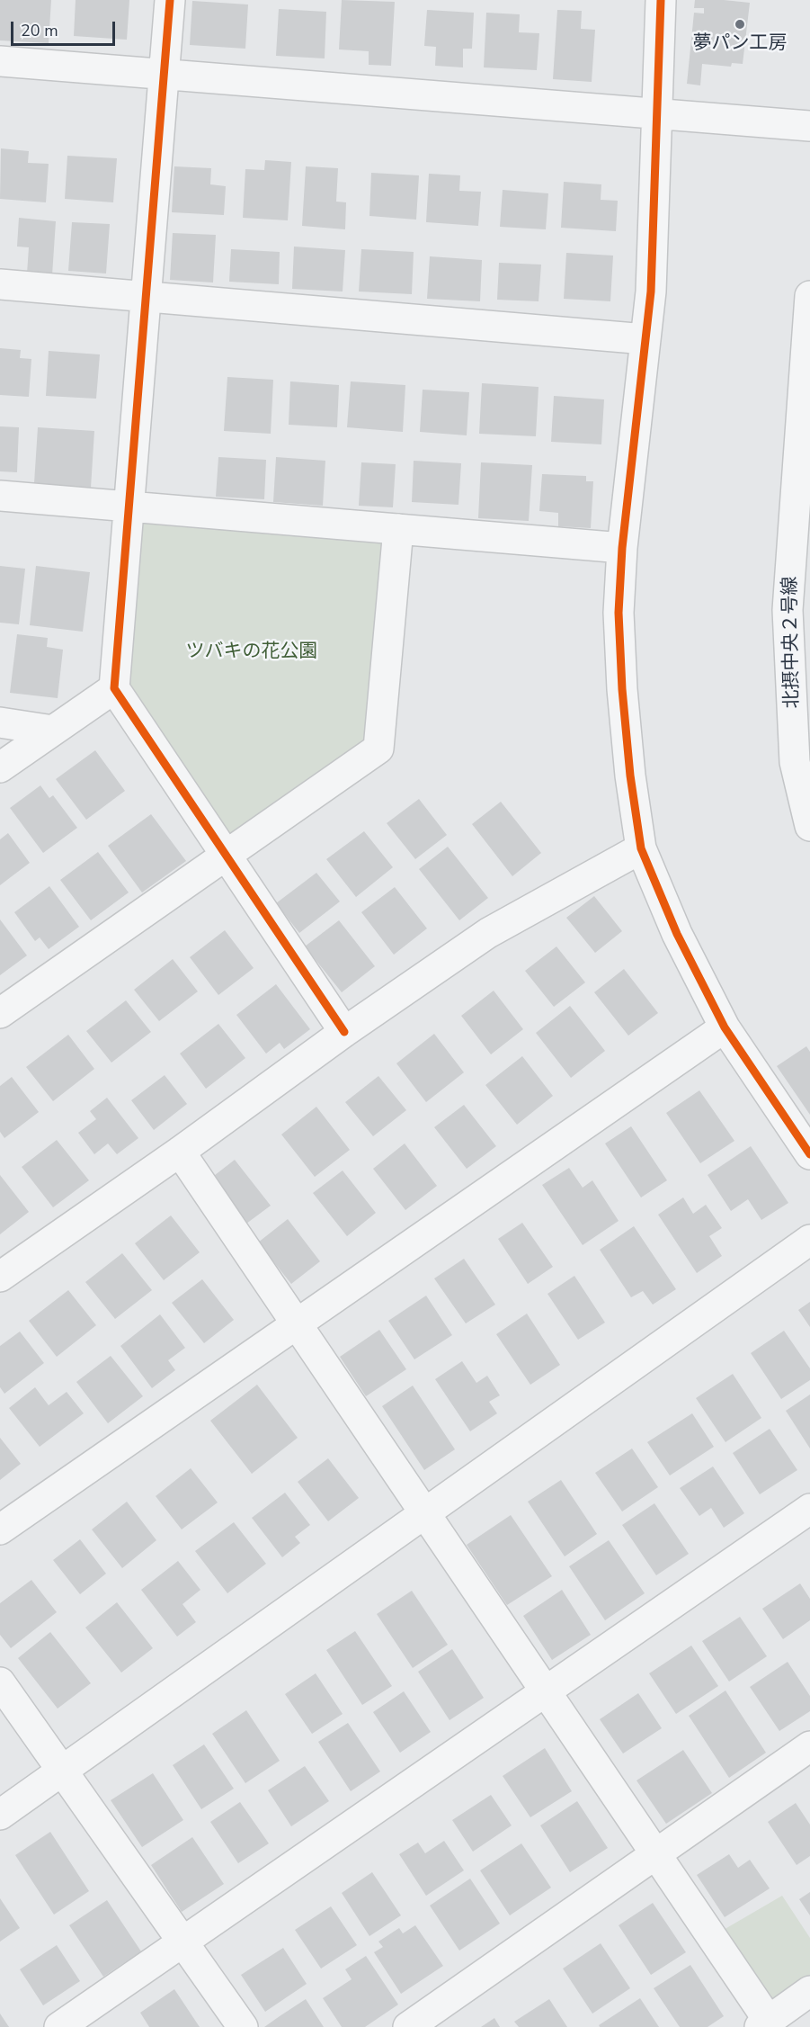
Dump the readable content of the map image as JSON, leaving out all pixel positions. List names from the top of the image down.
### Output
{
  "streets": {
    "street": ["北摂中央２号線"]
  },
  "parks": ["ツバキの花公園"],
  "places": ["夢パン工房"],
  "scale_bar": "20 m"
}
